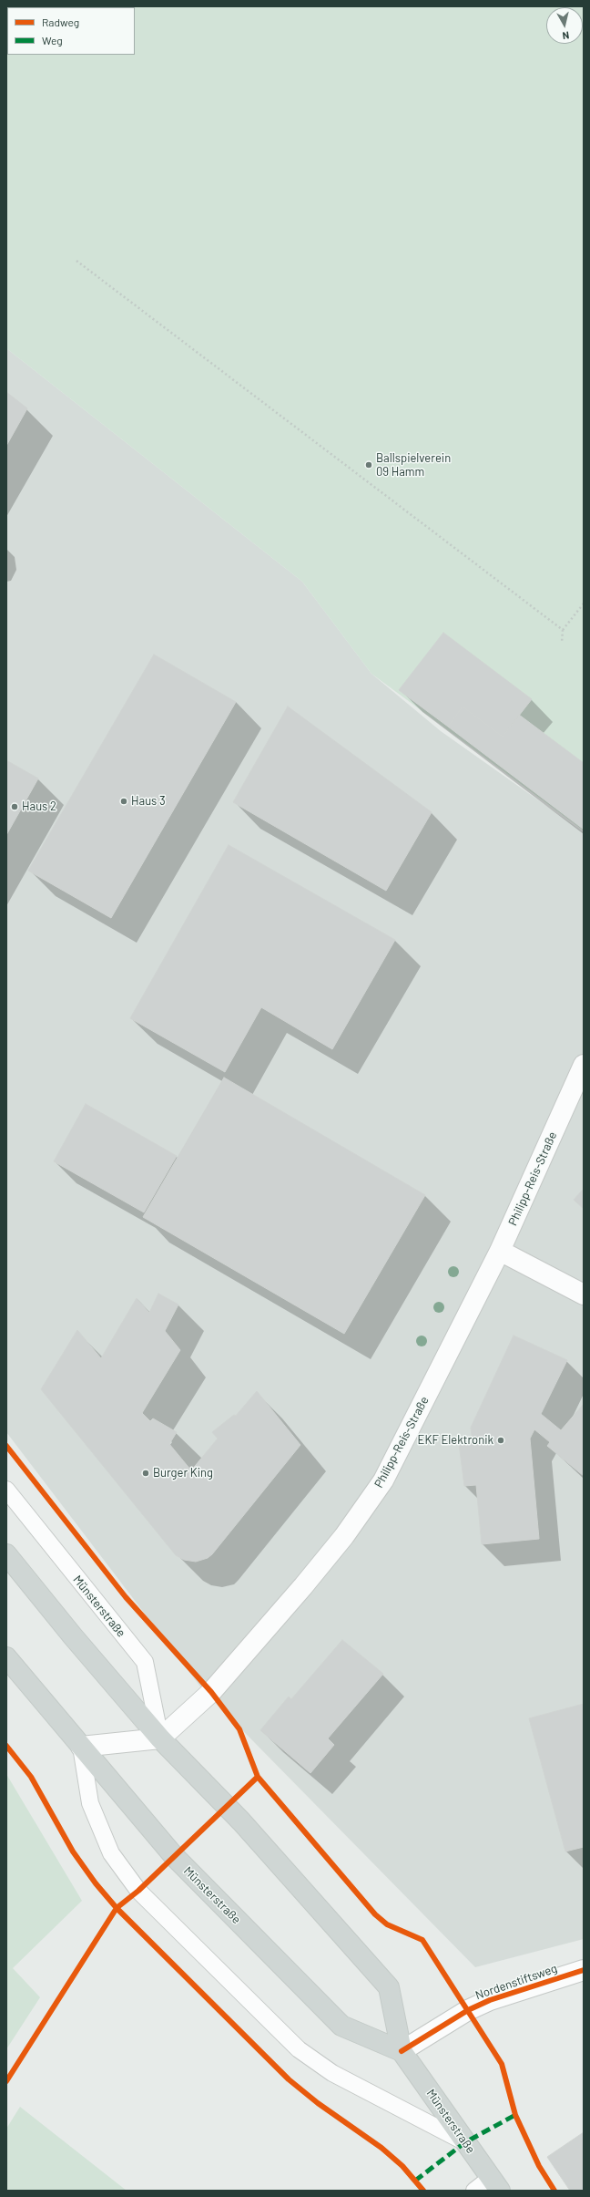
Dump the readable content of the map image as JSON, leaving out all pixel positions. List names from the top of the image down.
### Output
{
  "streets": {
    "main road": ["Münsterstraße"],
    "street": ["Philipp-Reis-Straße", "Nordenstiftsweg"]
  },
  "crossings": [
    ["Philipp-Reis-Straße", "Münsterstraße"],
    ["Münsterstraße", "Nordenstiftsweg"]
  ],
  "places": [
    "Ballspielverein 09 Hamm",
    "Haus 3",
    "Haus 2",
    "EKF Elektronik",
    "Burger King"
  ],
  "legend": ["Radweg", "Weg"],
  "north": "bottom"
}
